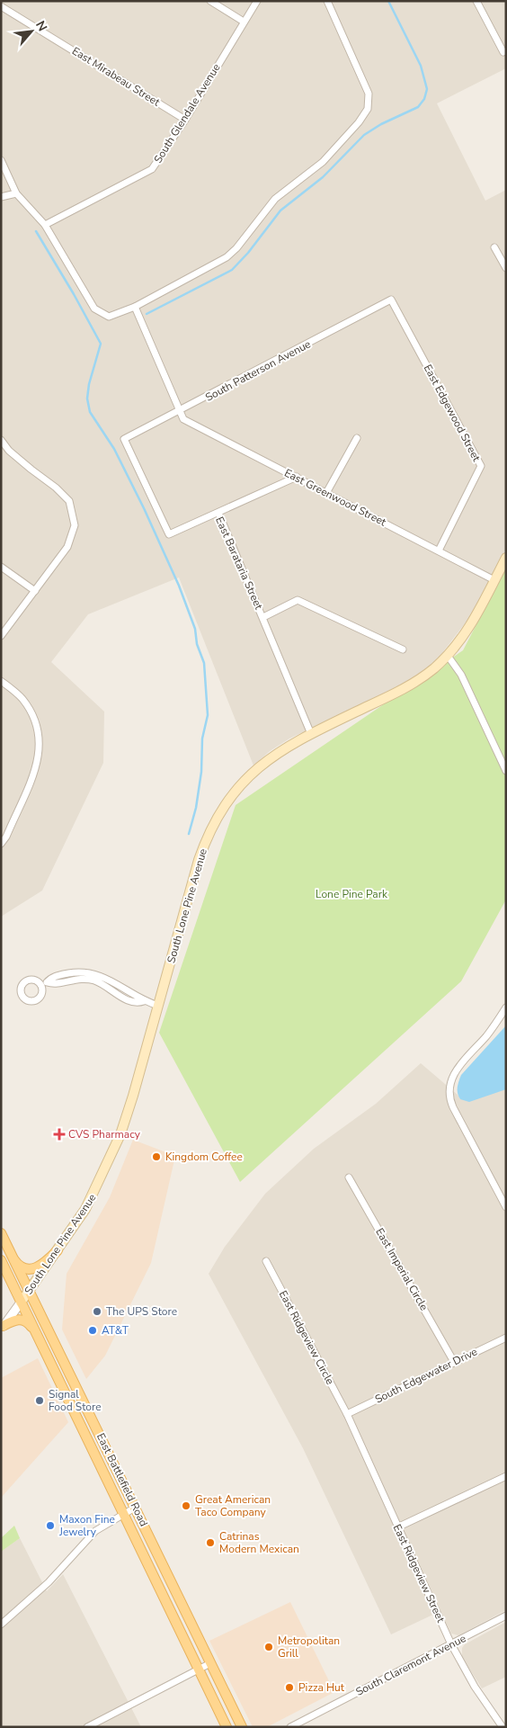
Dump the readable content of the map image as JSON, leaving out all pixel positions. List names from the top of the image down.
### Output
{
  "streets": {
    "main road": ["South Lone Pine Avenue", "East Battlefield Road"],
    "street": [
      "East Mirabeau Street",
      "South Glendale Avenue",
      "South Patterson Avenue",
      "East Edgewood Street",
      "East Greenwood Street",
      "East Barataria Street",
      "East Imperial Circle",
      "East Ridgeview Circle",
      "South Edgewater Drive",
      "East Ridgeview Street",
      "South Claremont Avenue"
    ]
  },
  "crossings": [
    ["East Mirabeau Street", "South Glendale Avenue"],
    ["South Patterson Avenue", "East Edgewood Street"],
    ["South Patterson Avenue", "East Greenwood Street"],
    ["South Patterson Avenue", "East Barataria Street"],
    ["East Edgewood Street", "East Greenwood Street"],
    ["East Greenwood Street", "South Lone Pine Avenue"],
    ["East Barataria Street", "South Lone Pine Avenue"],
    ["South Lone Pine Avenue", "East Battlefield Road"],
    ["East Imperial Circle", "South Edgewater Drive"],
    ["East Ridgeview Circle", "South Edgewater Drive"],
    ["East Ridgeview Circle", "East Ridgeview Street"],
    ["South Edgewater Drive", "East Ridgeview Street"],
    ["East Ridgeview Street", "South Claremont Avenue"]
  ],
  "parks": ["Lone Pine Park"],
  "places": {
    "health": ["CVS Pharmacy"],
    "other": [
      "Kingdom Coffee",
      "The UPS Store",
      "AT&T",
      "Signal Food Store",
      "Great American Taco Company",
      "Maxon Fine Jewelry",
      "Catrinas Modern Mexican",
      "Metropolitan Grill",
      "Pizza Hut"
    ]
  },
  "north": "top right"
}
